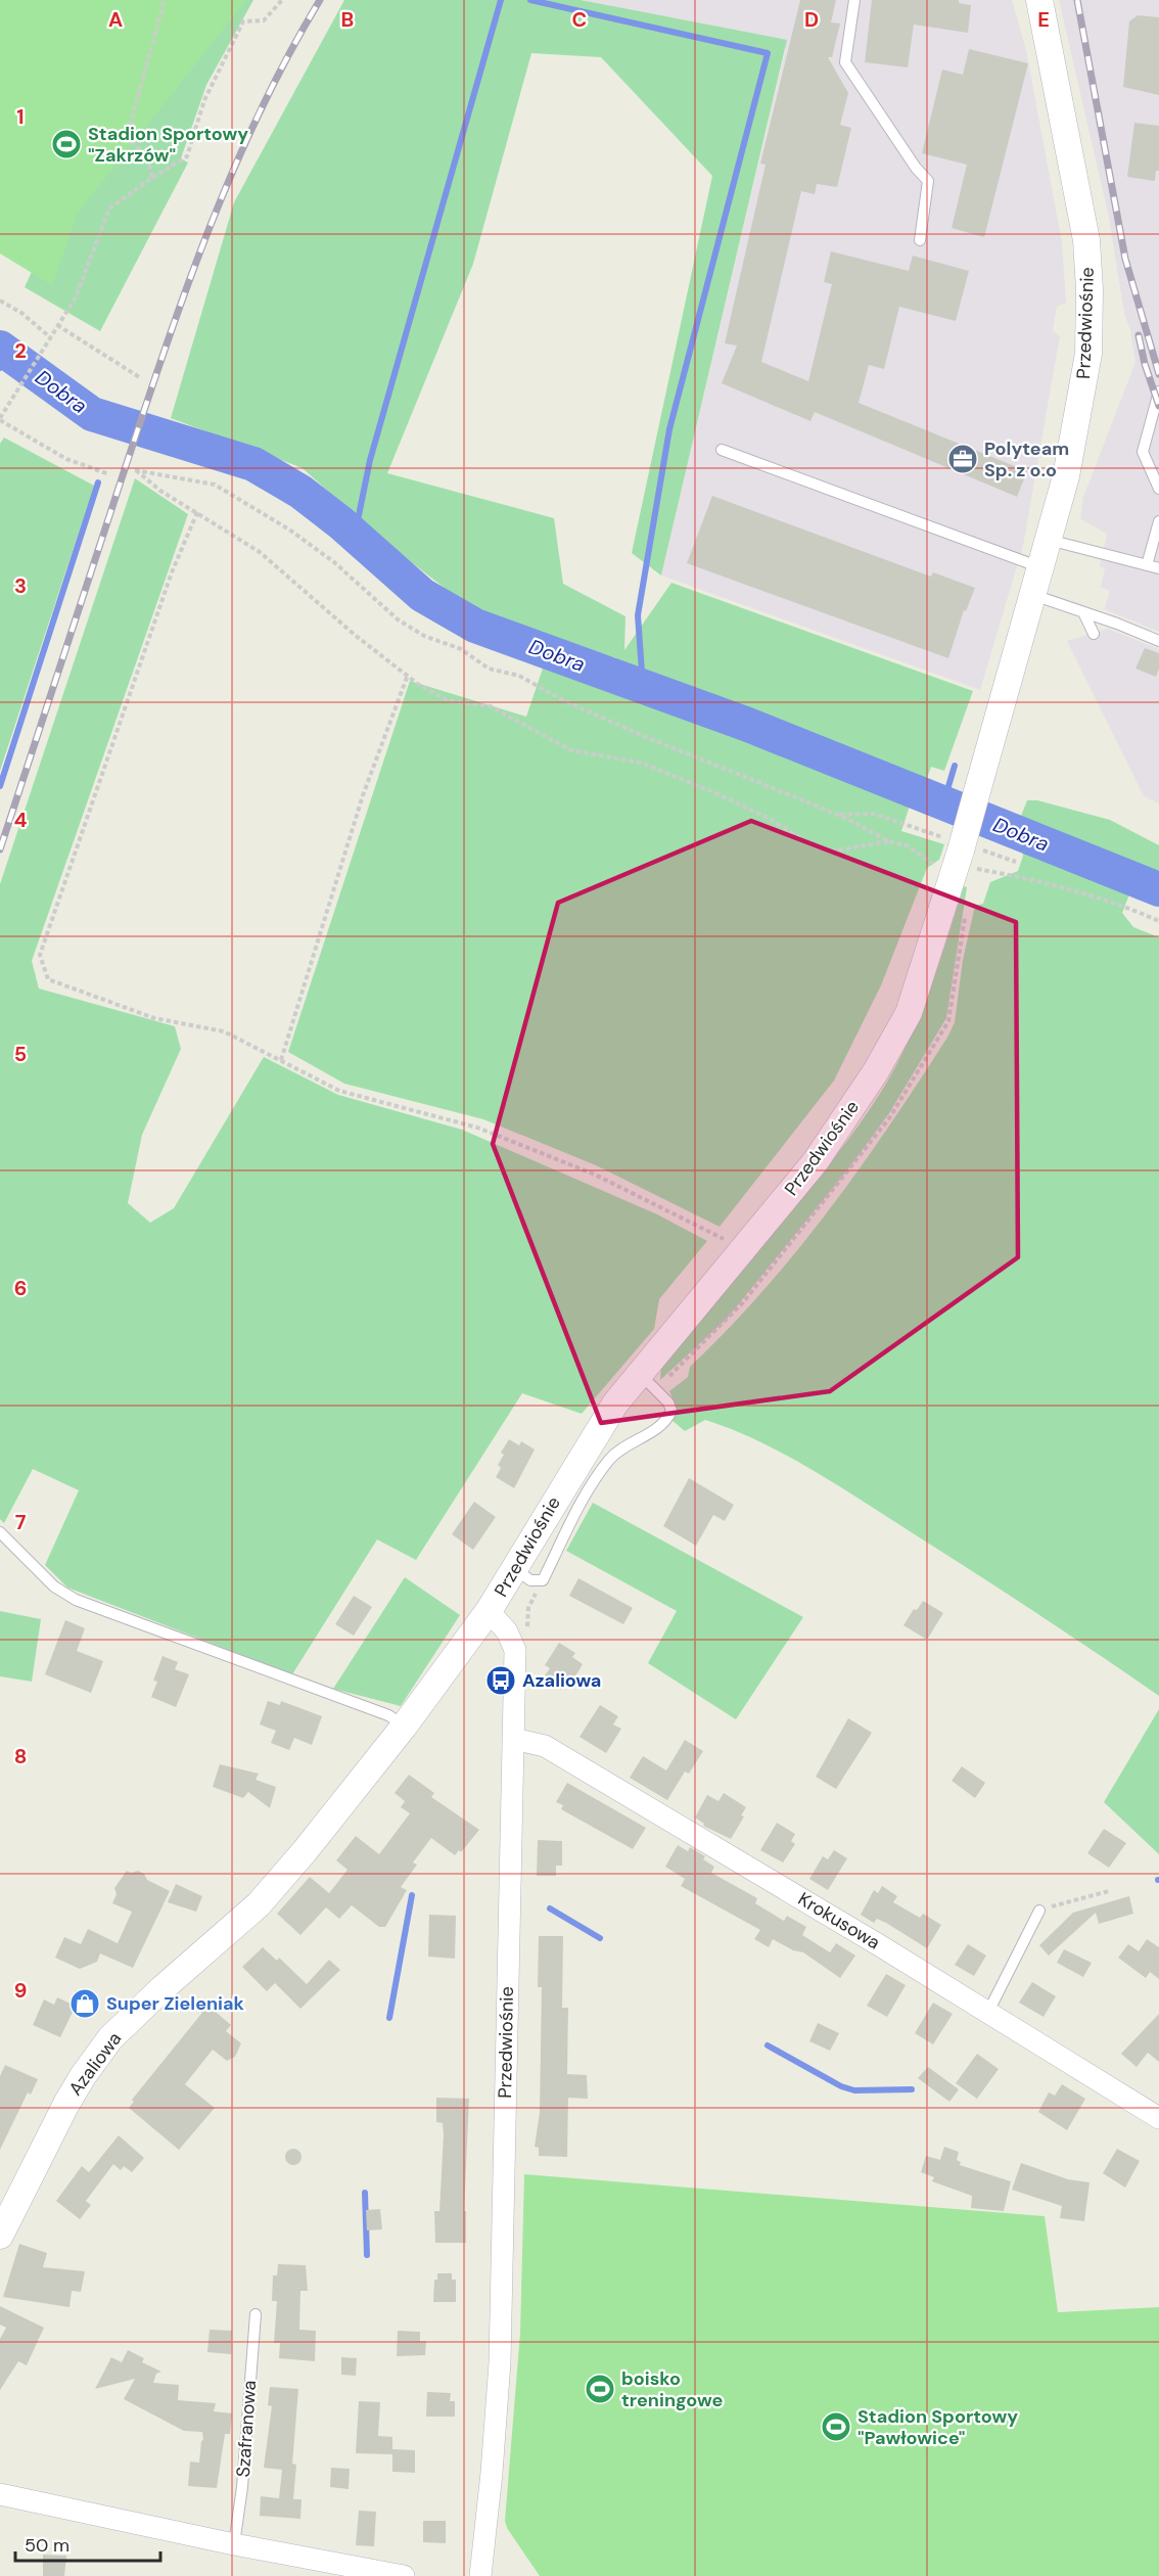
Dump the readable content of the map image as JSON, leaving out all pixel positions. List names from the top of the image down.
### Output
{
  "streets": {
    "street": ["Przedwiośnie", "Krokusowa", "Azaliowa"],
    "lane": ["Szafranowa"]
  },
  "crossings": [
    ["Przedwiośnie", "Krokusowa"],
    ["Przedwiośnie", "Azaliowa"]
  ],
  "water": ["Dobra"],
  "places": {
    "sports": ["Stadion Sportowy \"Zakrzów\"", "boisko treningowe", "Stadion Sportowy \"Pawłowice\""],
    "office": ["Polyteam Sp. z o.o"],
    "bus stop": ["Azaliowa"],
    "shop": ["Super Zieleniak"]
  },
  "scale_bar": "50 m",
  "grid": {
    "columns": [
      "A",
      "B",
      "C",
      "D",
      "E"
    ],
    "rows": [
      "1",
      "2",
      "3",
      "4",
      "5",
      "6",
      "7",
      "8",
      "9"
    ]
  }
}
